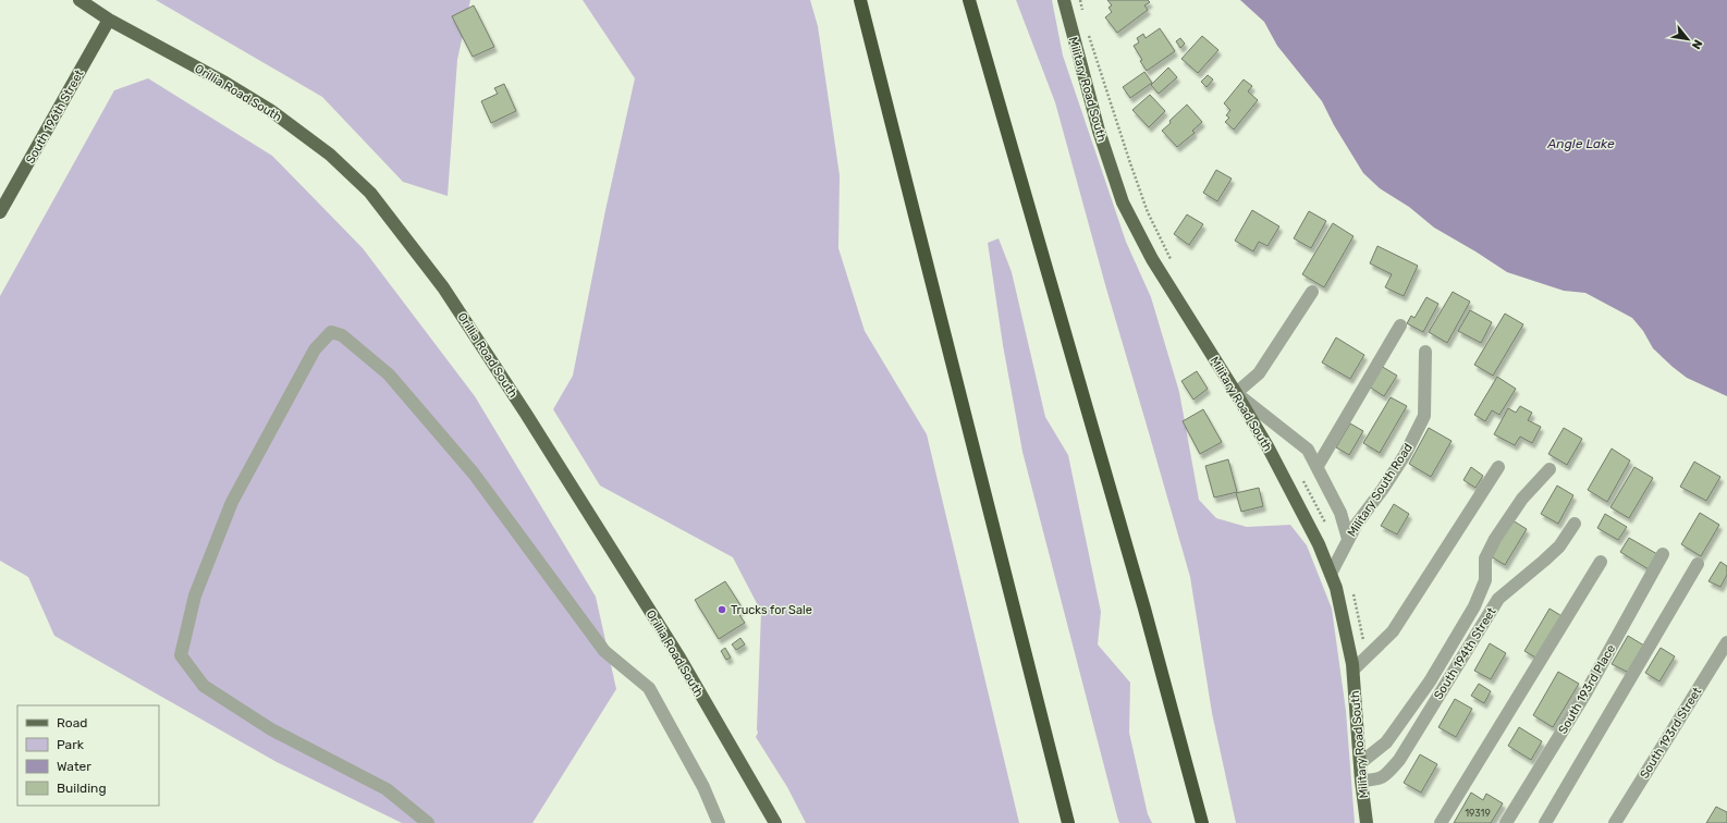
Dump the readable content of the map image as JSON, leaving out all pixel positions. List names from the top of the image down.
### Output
{
  "streets": {
    "main road": ["Military Road South", "Orillia Road South", "South 196th Street"],
    "street": [
      "Military South Road",
      "South 194th Street",
      "South 193rd Place",
      "South 193rd Street"
    ]
  },
  "crossings": [
    ["Military Road South", "Military South Road"],
    ["Military Road South", "South 194th Street"],
    ["Orillia Road South", "South 196th Street"]
  ],
  "water": ["Angle Lake"],
  "places": ["Trucks for Sale"],
  "house_numbers": ["19319"],
  "legend": [
    "Road",
    "Park",
    "Water",
    "Building"
  ],
  "north": "bottom right"
}
